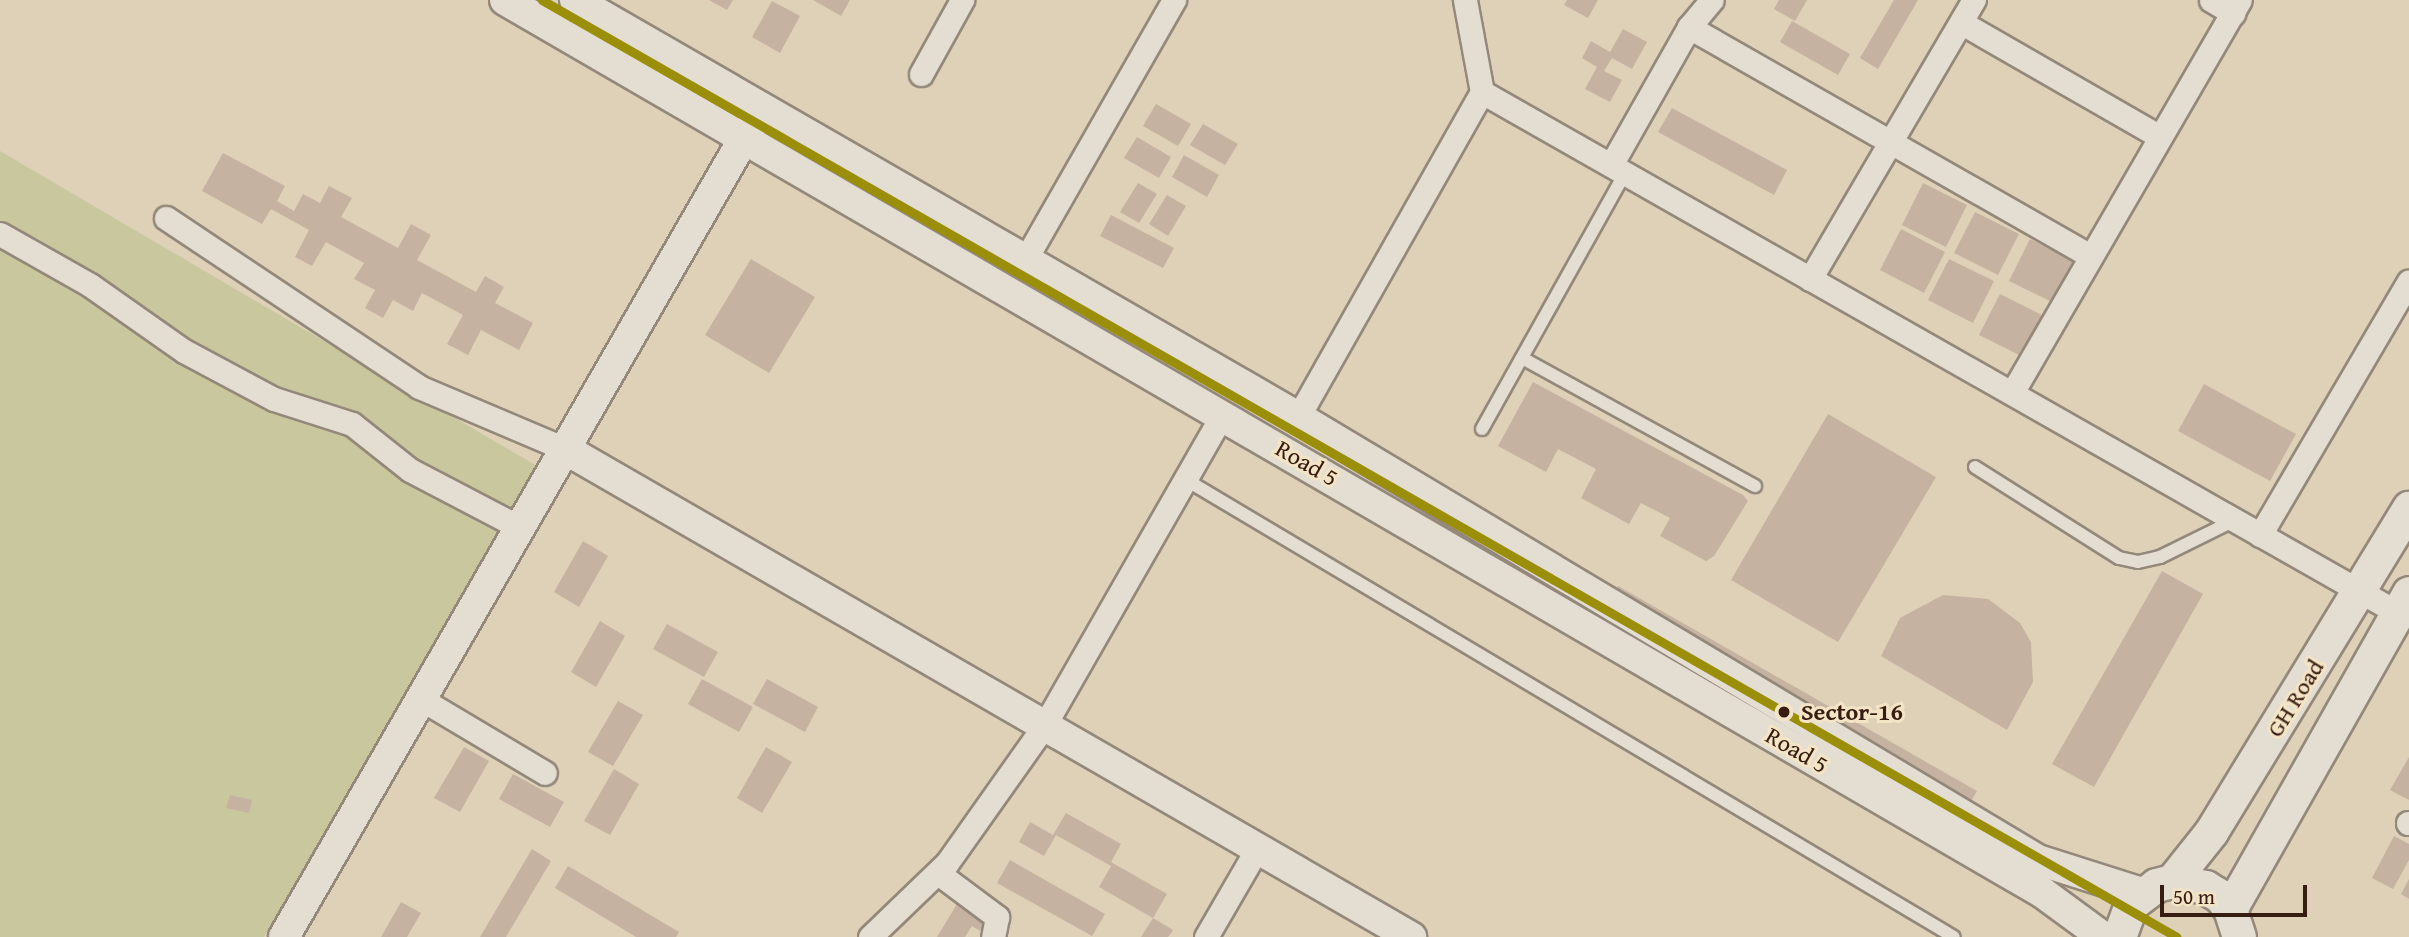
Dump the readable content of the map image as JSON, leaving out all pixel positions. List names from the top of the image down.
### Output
{
  "streets": {
    "main road": ["GH Road"],
    "street": ["Road 5"]
  },
  "crossings": [
    ["Road 5", "GH Road"]
  ],
  "places": ["Sector-16"],
  "scale_bar": "50 m"
}
